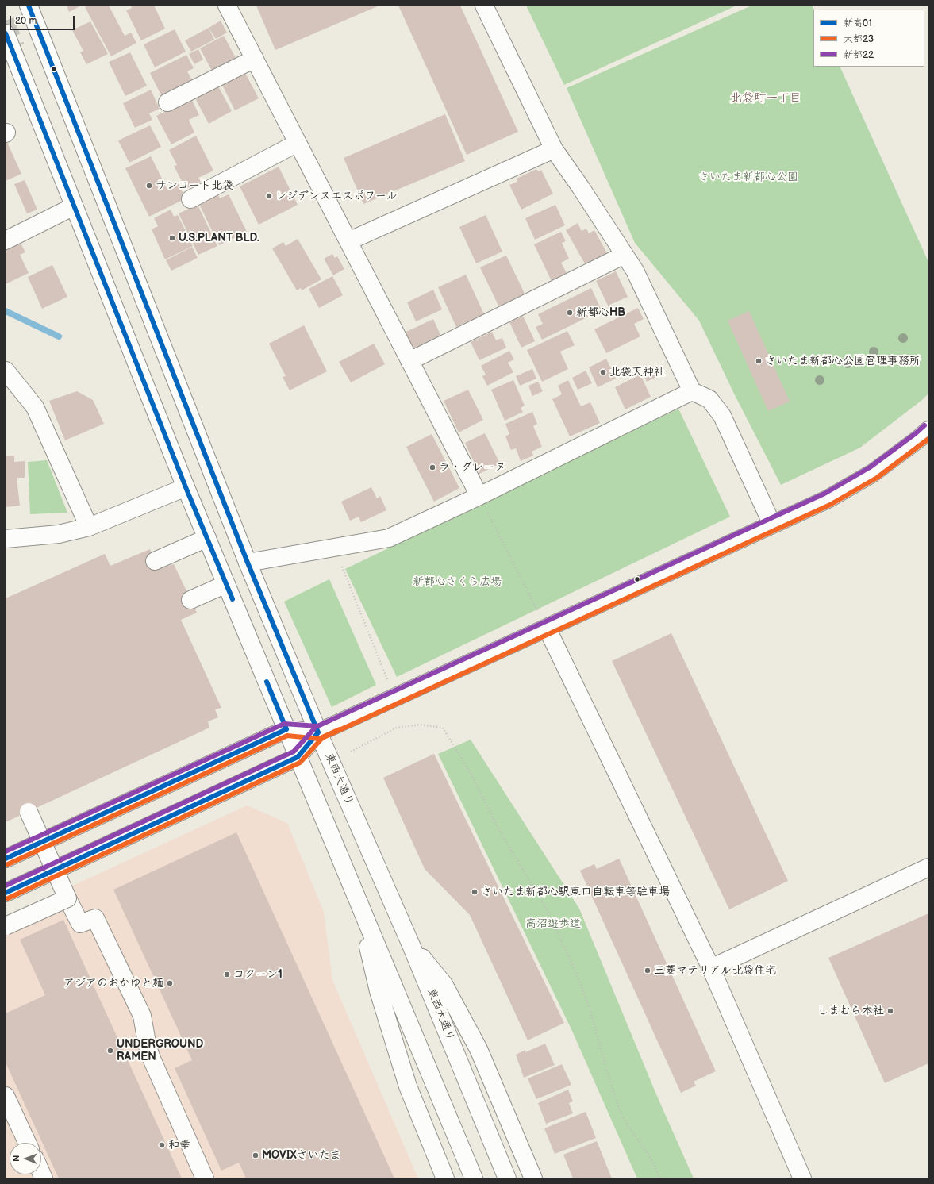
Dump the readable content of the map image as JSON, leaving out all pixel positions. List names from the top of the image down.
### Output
{
  "streets": {
    "street": ["東西大通り"]
  },
  "districts": ["北袋町一丁目"],
  "parks": ["さいたま新都心公園", "新都心さくら広場", "高沼遊歩道"],
  "places": [
    "サンコート北袋",
    "レジデンスエスポワール",
    "U.S.PLANT BLD.",
    "新都心HB",
    "さいたま新都心公園管理事務所",
    "北袋天神社",
    "ラ・グレーヌ",
    "さいたま新都心駅東口自転車等駐車場",
    "三菱マテリアル北袋住宅",
    "コクーン1",
    "アジアのおかゆと麺",
    "しまむら本社",
    "UNDERGROUND RAMEN",
    "和幸",
    "MOVIXさいたま"
  ],
  "lines": ["transit line 新高01", "transit line 新都22", "transit line 大都23"],
  "legend": ["新高01", "大都23", "新都22"],
  "scale_bar": "20 m",
  "north": "left"
}
